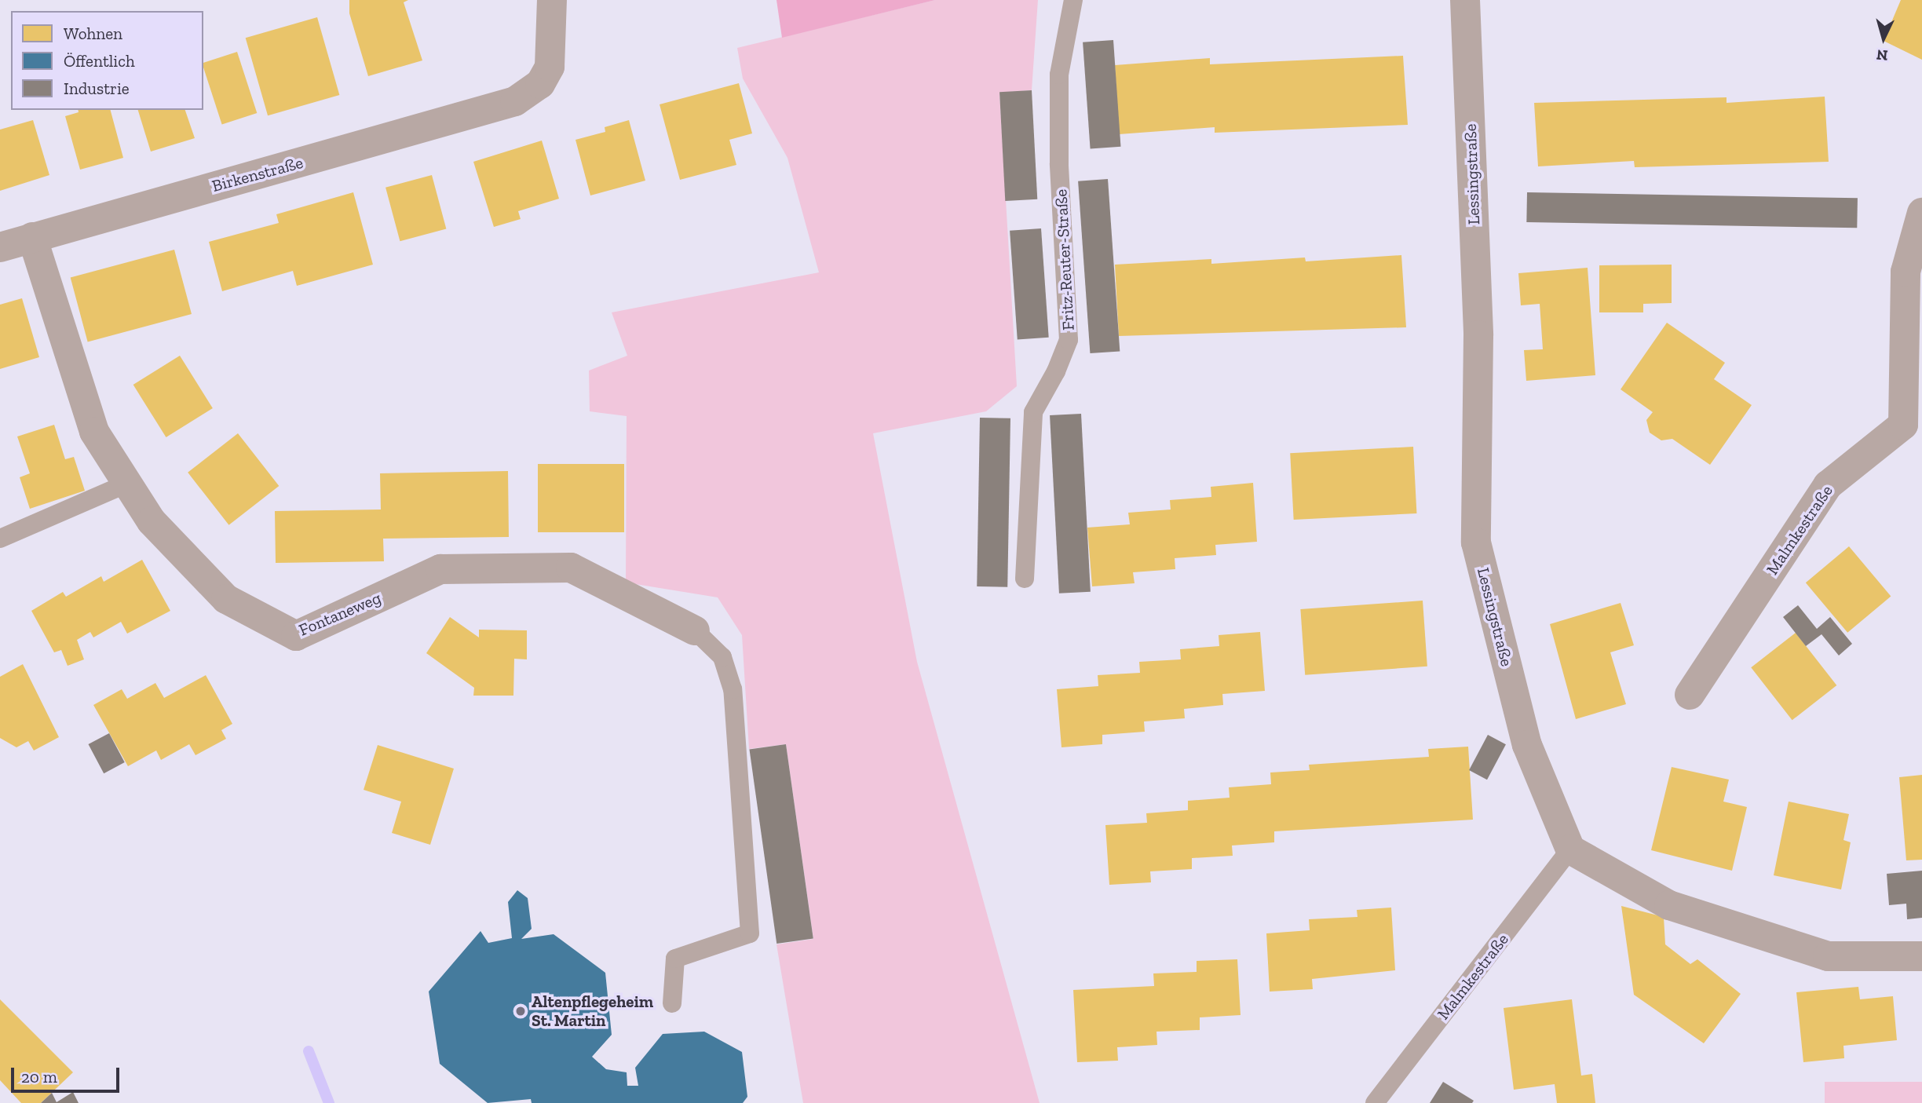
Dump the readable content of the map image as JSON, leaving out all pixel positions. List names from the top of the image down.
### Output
{
  "streets": {
    "street": [
      "Birkenstraße",
      "Lessingstraße",
      "Malmkestraße",
      "Fontaneweg"
    ],
    "lane": ["Fritz-Reuter-Straße"]
  },
  "crossings": [
    ["Birkenstraße", "Fontaneweg"],
    ["Lessingstraße", "Malmkestraße"]
  ],
  "places": ["Altenpflegeheim St. Martin"],
  "legend": ["Wohnen", "Öffentlich", "Industrie"],
  "scale_bar": "20 m",
  "north": "bottom"
}
